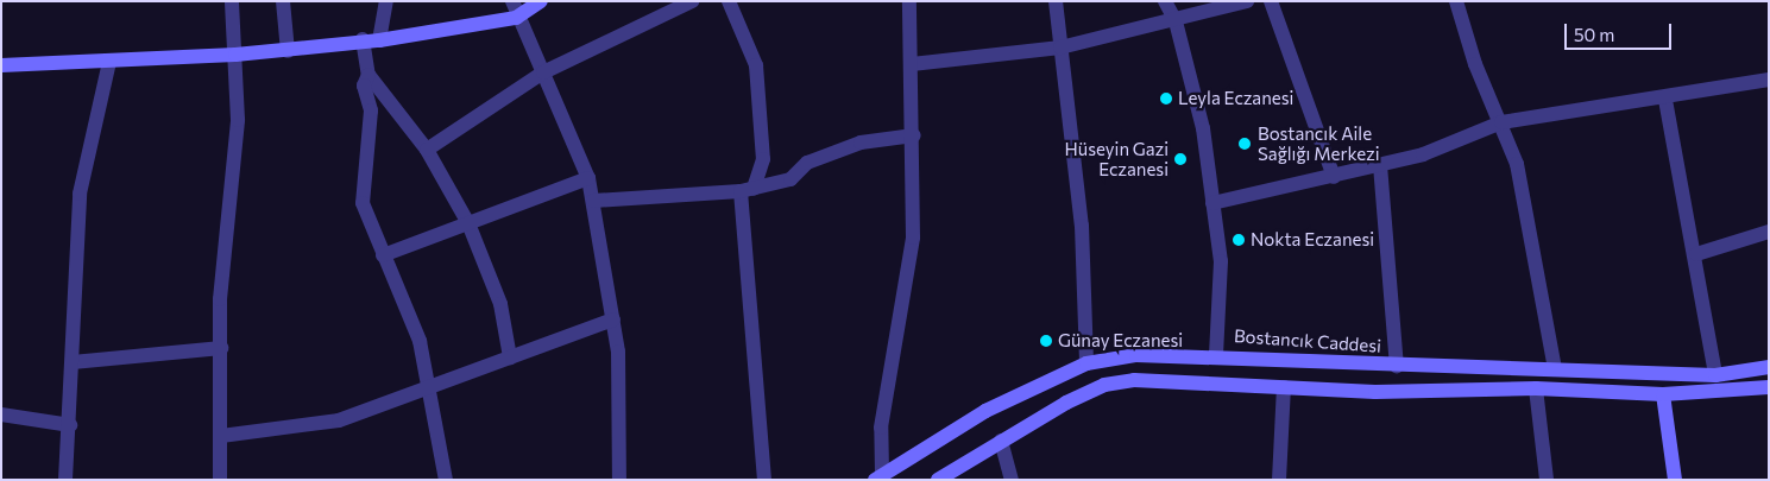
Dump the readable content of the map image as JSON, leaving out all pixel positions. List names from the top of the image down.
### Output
{
  "streets": {
    "main road": ["Bostancık Caddesi"]
  },
  "places": [
    "Leyla Eczanesi",
    "Bostancık Aile Sağlığı Merkezi",
    "Hüseyin Gazi Eczanesi",
    "Nokta Eczanesi",
    "Günay Eczanesi"
  ],
  "scale_bar": "50 m"
}
